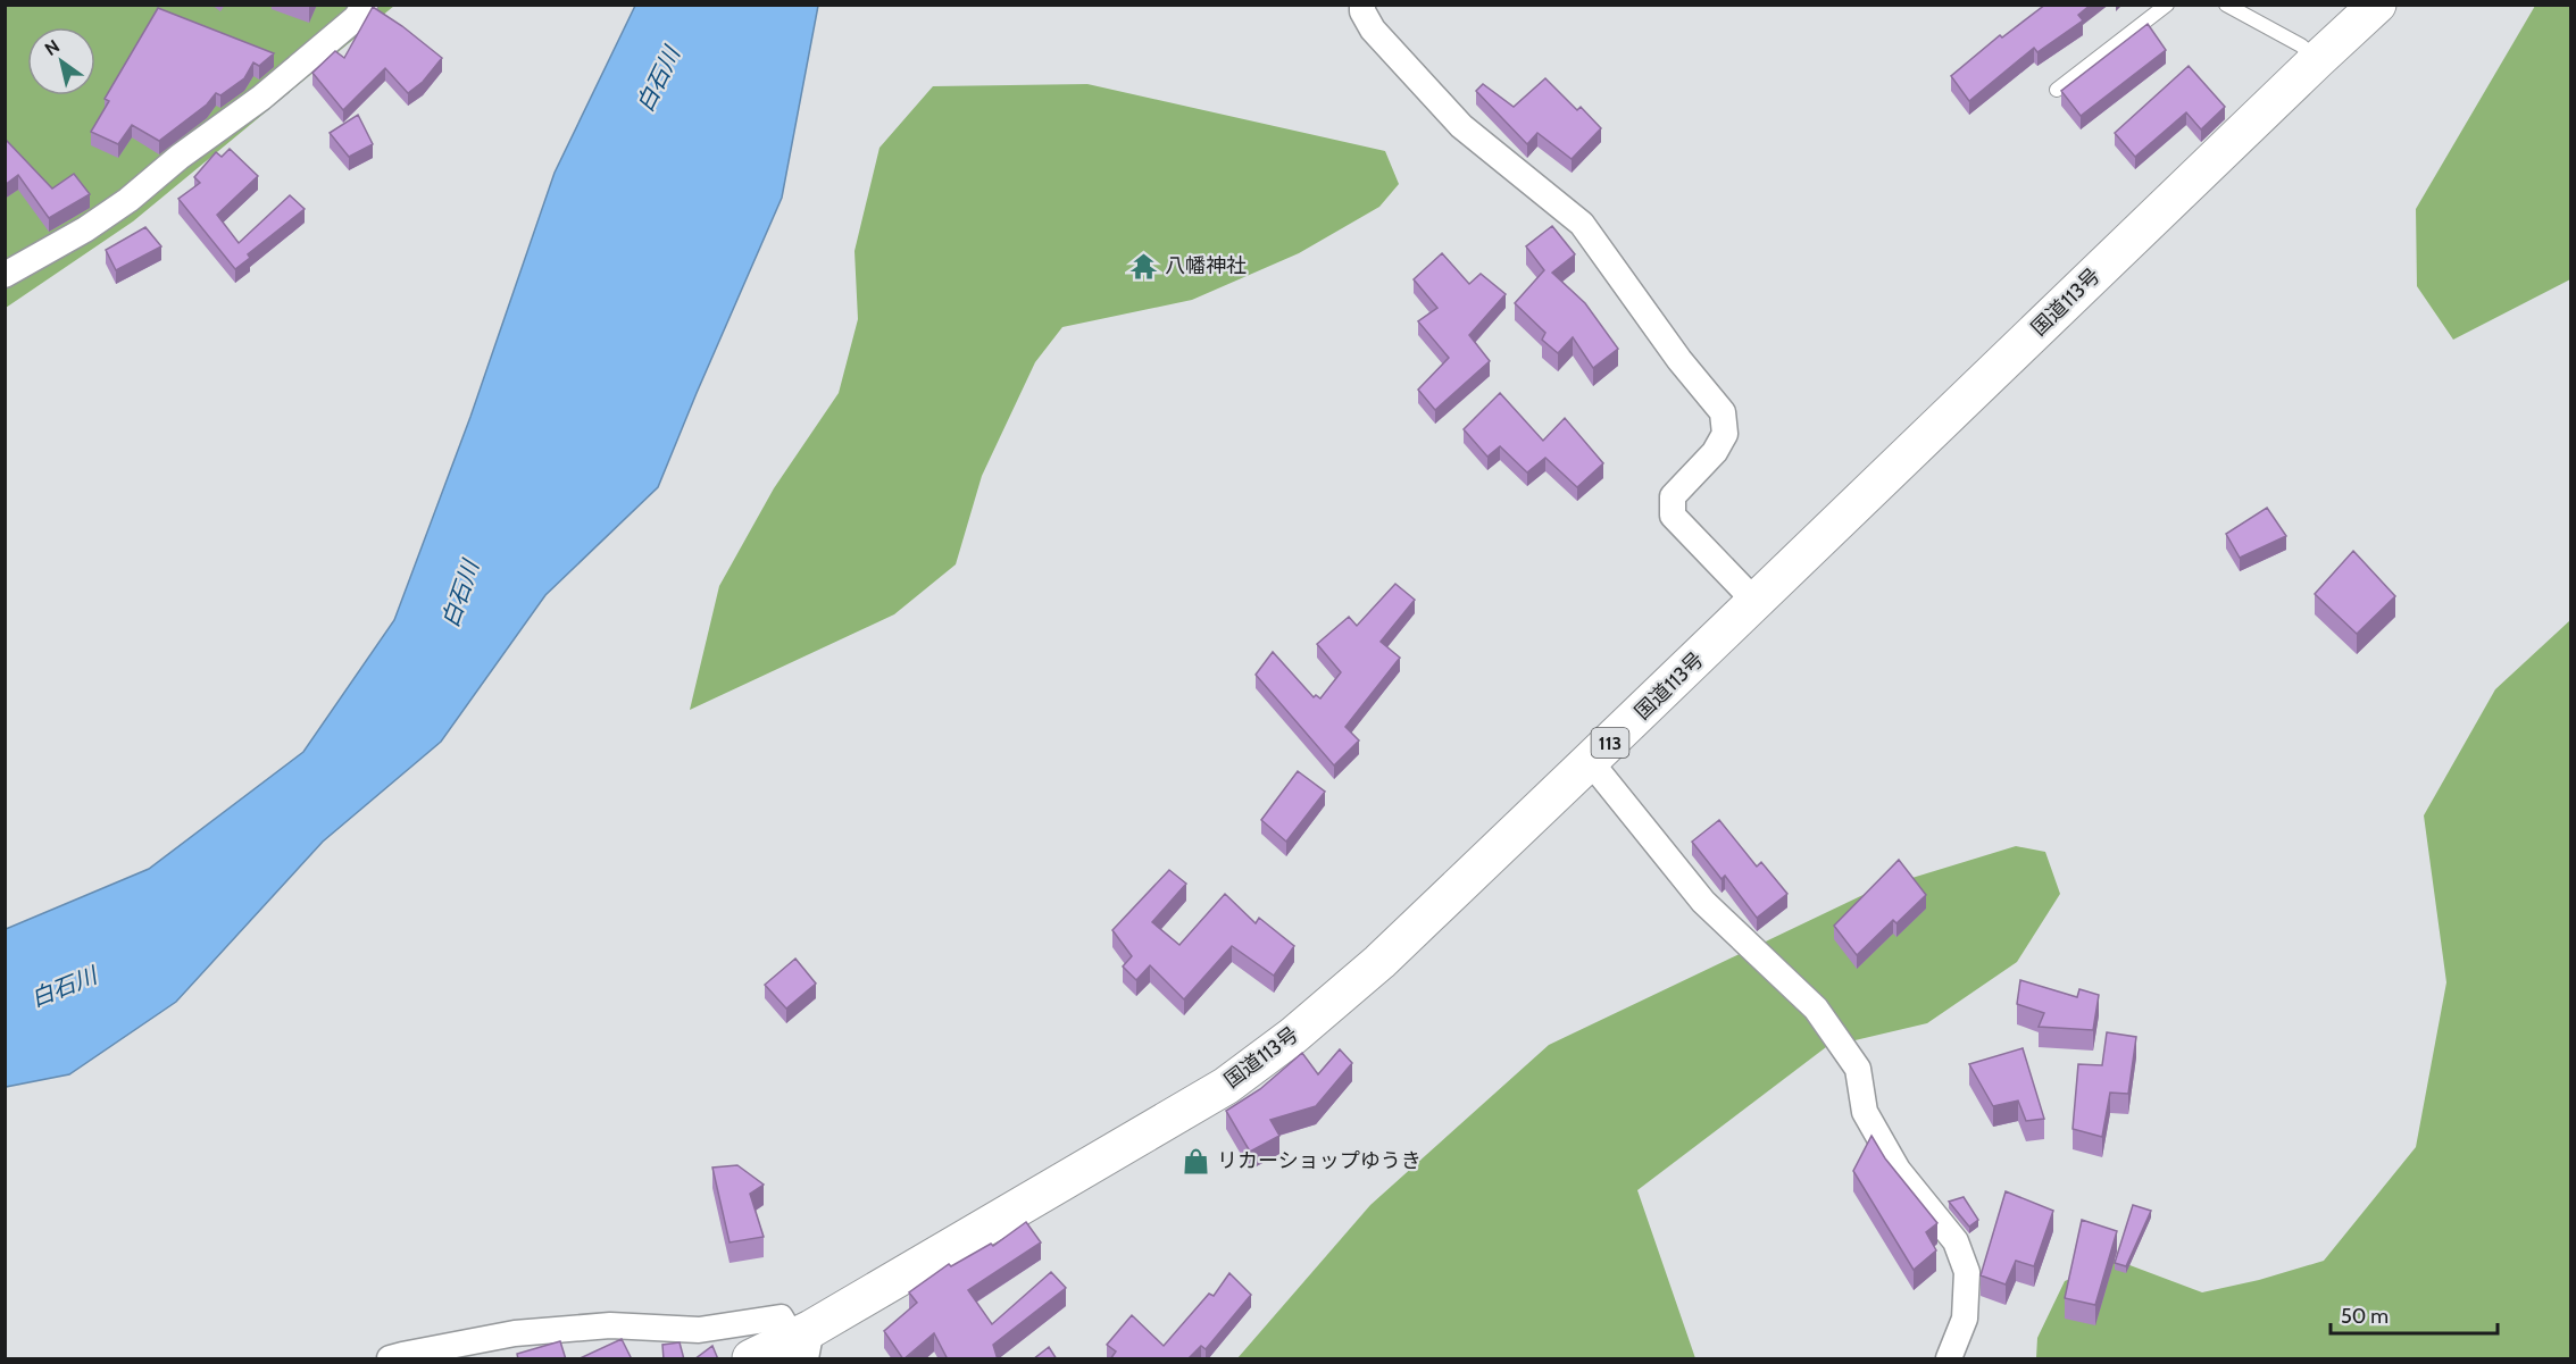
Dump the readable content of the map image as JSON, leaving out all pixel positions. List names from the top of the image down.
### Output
{
  "streets": {
    "highway": ["国道113号", "113"]
  },
  "water": ["白石川"],
  "places": {
    "temple": ["八幡神社"],
    "shop": ["リカーショップゆうき"]
  },
  "scale_bar": "50 m",
  "north": "top left"
}
